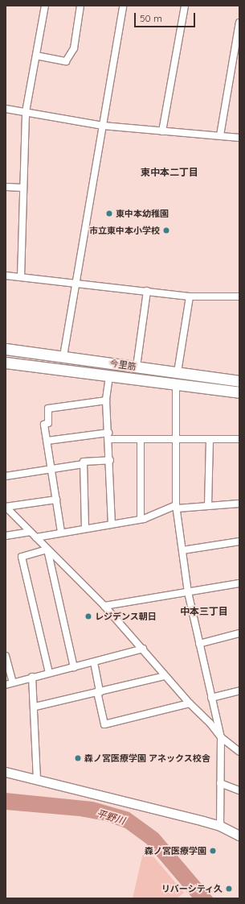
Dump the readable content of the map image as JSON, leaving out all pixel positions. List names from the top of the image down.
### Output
{
  "streets": {
    "main road": ["今里筋"]
  },
  "districts": ["東中本二丁目", "中本三丁目"],
  "water": ["平野川"],
  "places": [
    "東中本幼稚園",
    "市立東中本小学校",
    "レジデンス朝日",
    "森ノ宮医療学園 アネックス校舎",
    "森ノ宮医療学園",
    "リバーシティ久"
  ],
  "scale_bar": "50 m"
}
